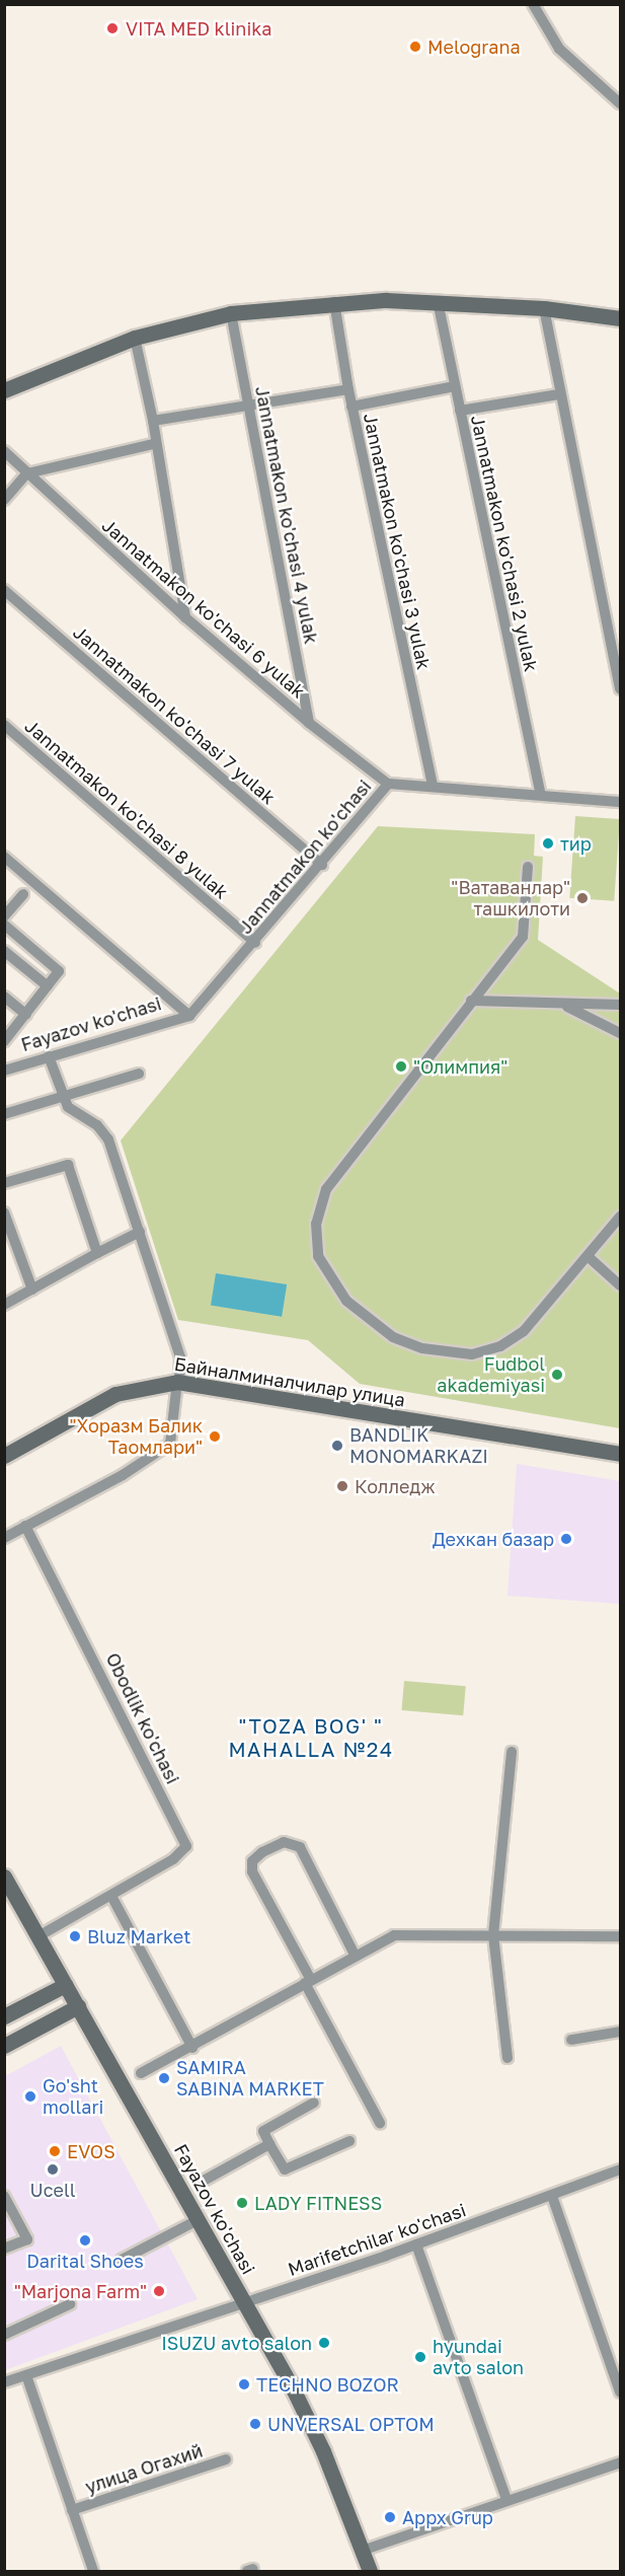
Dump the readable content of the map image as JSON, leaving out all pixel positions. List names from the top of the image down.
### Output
{
  "streets": {
    "street": [
      "Jannatmakon ko'chasi 4 yulak",
      "Jannatmakon ko'chasi 3 yulak",
      "Jannatmakon ko'chasi 2 yulak",
      "Jannatmakon ko'chasi 6 yulak",
      "Jannatmakon ko'chasi 7 yulak",
      "Jannatmakon ko'chasi 8 yulak",
      "Jannatmakon ko'chasi",
      "Fayazov ko'chasi",
      "Байналминалчилар улица",
      "Obodlik ko'chasi",
      "Marifetchilar ko'chasi",
      "улица Огахий"
    ]
  },
  "crossings": [
    ["Jannatmakon ko'chasi 4 yulak", "Jannatmakon ko'chasi 6 yulak"],
    ["Jannatmakon ko'chasi 3 yulak", "Jannatmakon ko'chasi"],
    ["Jannatmakon ko'chasi 2 yulak", "Jannatmakon ko'chasi"],
    ["Jannatmakon ko'chasi 6 yulak", "Jannatmakon ko'chasi"],
    ["Jannatmakon ko'chasi 7 yulak", "Jannatmakon ko'chasi"],
    ["Jannatmakon ko'chasi 8 yulak", "Jannatmakon ko'chasi"],
    ["Jannatmakon ko'chasi", "Fayazov ko'chasi"],
    ["Fayazov ko'chasi", "Obodlik ko'chasi"],
    ["Fayazov ko'chasi", "Marifetchilar ko'chasi"],
    ["Marifetchilar ko'chasi", "улица Огахий"]
  ],
  "districts": ["\"TOZA BOG' \" MAHALLA №24"],
  "places": [
    "VITA MED klinika",
    "Melograna",
    "тир",
    "\"Ватаванлар\" ташкилоти",
    "\"Олимпия\"",
    "Fudbol akademiyasi",
    "\"Хоразм Балик Таомлари\"",
    "BANDLIK MONOMARKAZI",
    "Колледж",
    "Дехкан базар",
    "Bluz Market",
    "SAMIRA SABINA MARKET",
    "Go'sht mollari",
    "EVOS",
    "Ucell",
    "LADY FITNESS",
    "Darital Shoes",
    "\"Marjona Farm\"",
    "ISUZU avto salon",
    "hyundai avto salon",
    "TECHNO BOZOR",
    "UNVERSAL OPTOM",
    "Appx Grup"
  ]
}
